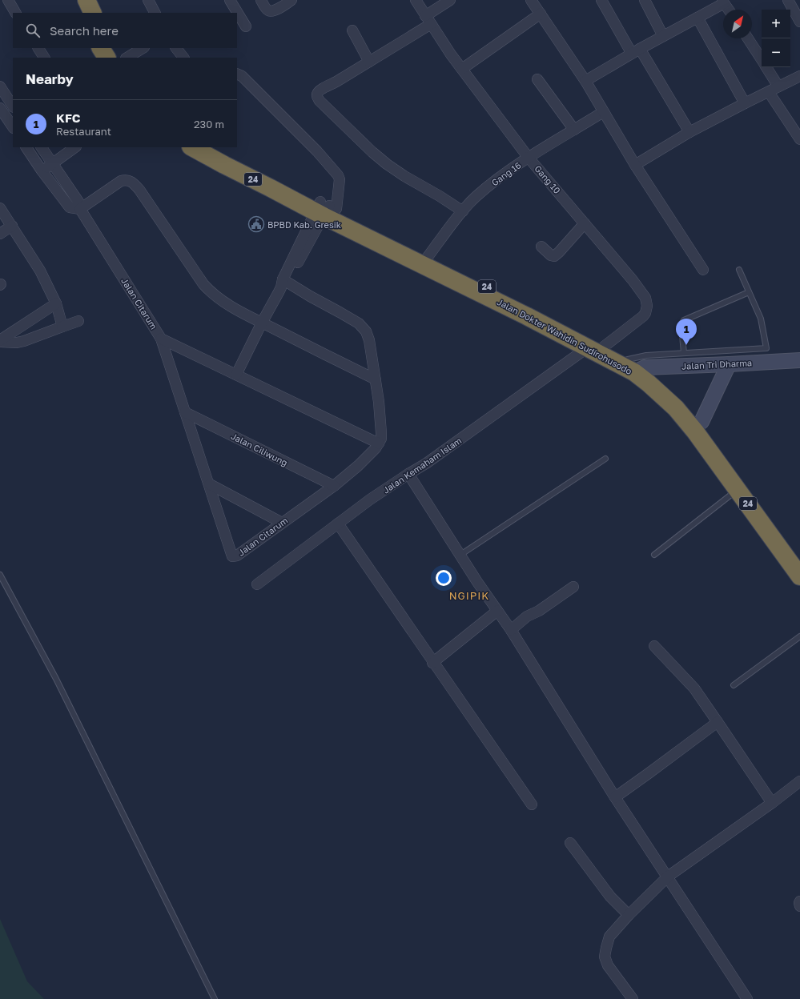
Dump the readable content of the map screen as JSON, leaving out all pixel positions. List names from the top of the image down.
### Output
{
  "streets": {
    "highway": ["24", "Jalan Dokter Wahidin Sudirohusodo"],
    "main road": ["Jalan Tri Dharma"],
    "street": [
      "Gang 16",
      "Gang 10",
      "Jalan Citarum",
      "Jalan Ciliwung",
      "Jalan Kemaham Islam"
    ]
  },
  "crossings": [
    ["Gang 16", "Gang 10"],
    ["Gang 16", "Jalan Dokter Wahidin Sudirohusodo"],
    ["Gang 10", "Jalan Dokter Wahidin Sudirohusodo"],
    ["Gang 10", "Jalan Kemaham Islam"],
    ["Jalan Citarum", "Jalan Ciliwung"],
    ["Jalan Dokter Wahidin Sudirohusodo", "Jalan Tri Dharma"],
    ["Jalan Dokter Wahidin Sudirohusodo", "Jalan Kemaham Islam"]
  ],
  "districts": ["NGIPIK"],
  "places": {
    "public building": ["BPBD Kab. Gresik"]
  },
  "north": "top right",
  "page": {
    "map_buttons": ["+", "−"],
    "search": "Search here",
    "heading": "Nearby",
    "list": [
      {
        "mark": "1",
        "name": "KFC",
        "note": "Restaurant",
        "value": "230 m"
      }
    ],
    "pins": "1"
  }
}
